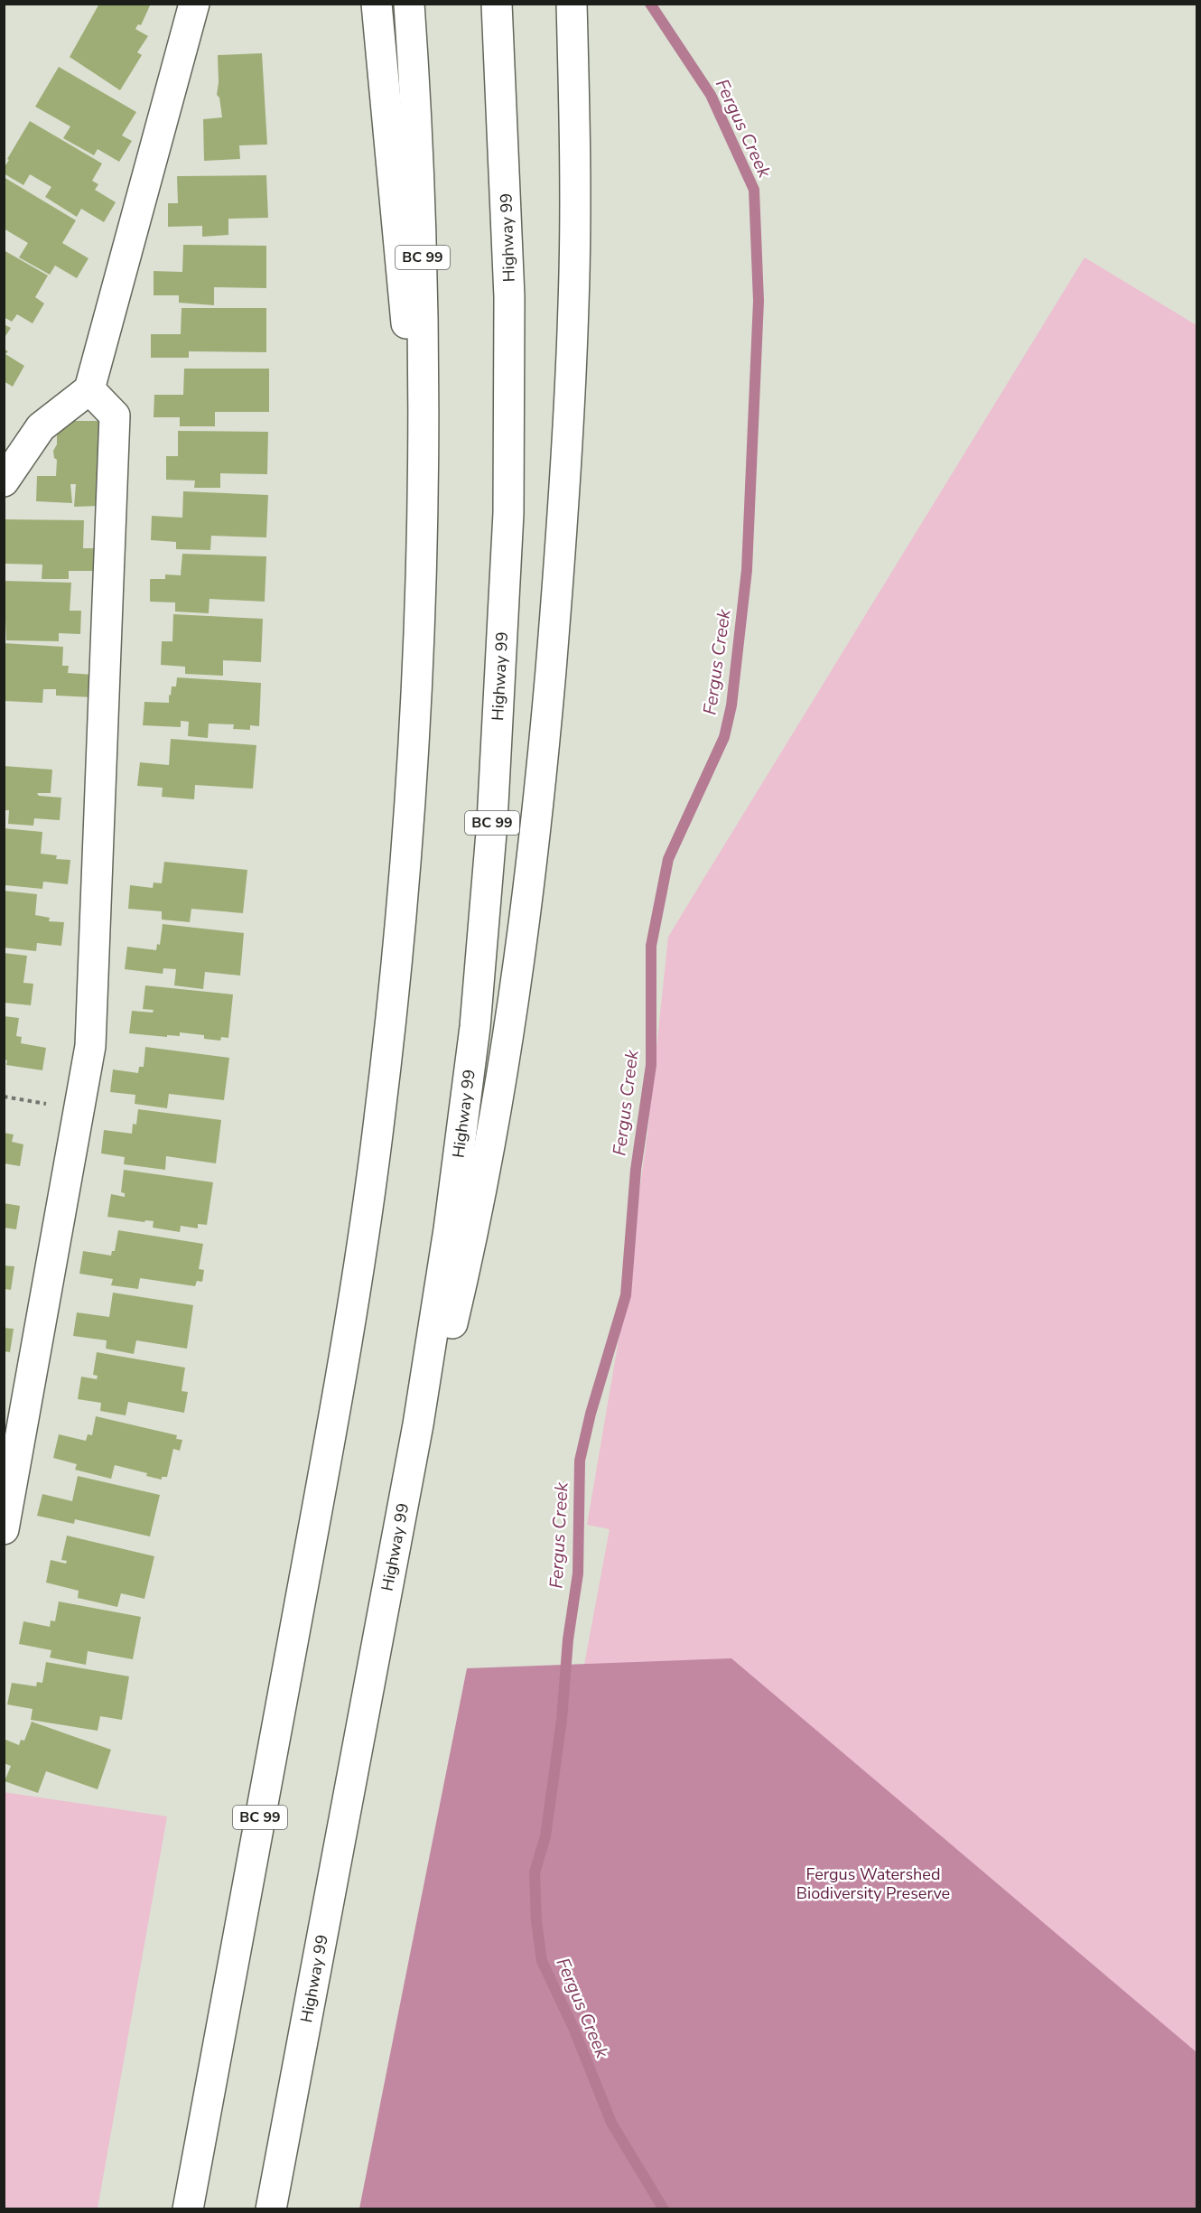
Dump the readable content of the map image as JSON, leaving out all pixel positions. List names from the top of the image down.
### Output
{
  "streets": {
    "main road": ["Highway 99", "BC 99"]
  },
  "water": ["Fergus Creek"],
  "parks": ["Fergus Watershed Biodiversity Preserve"]
}
